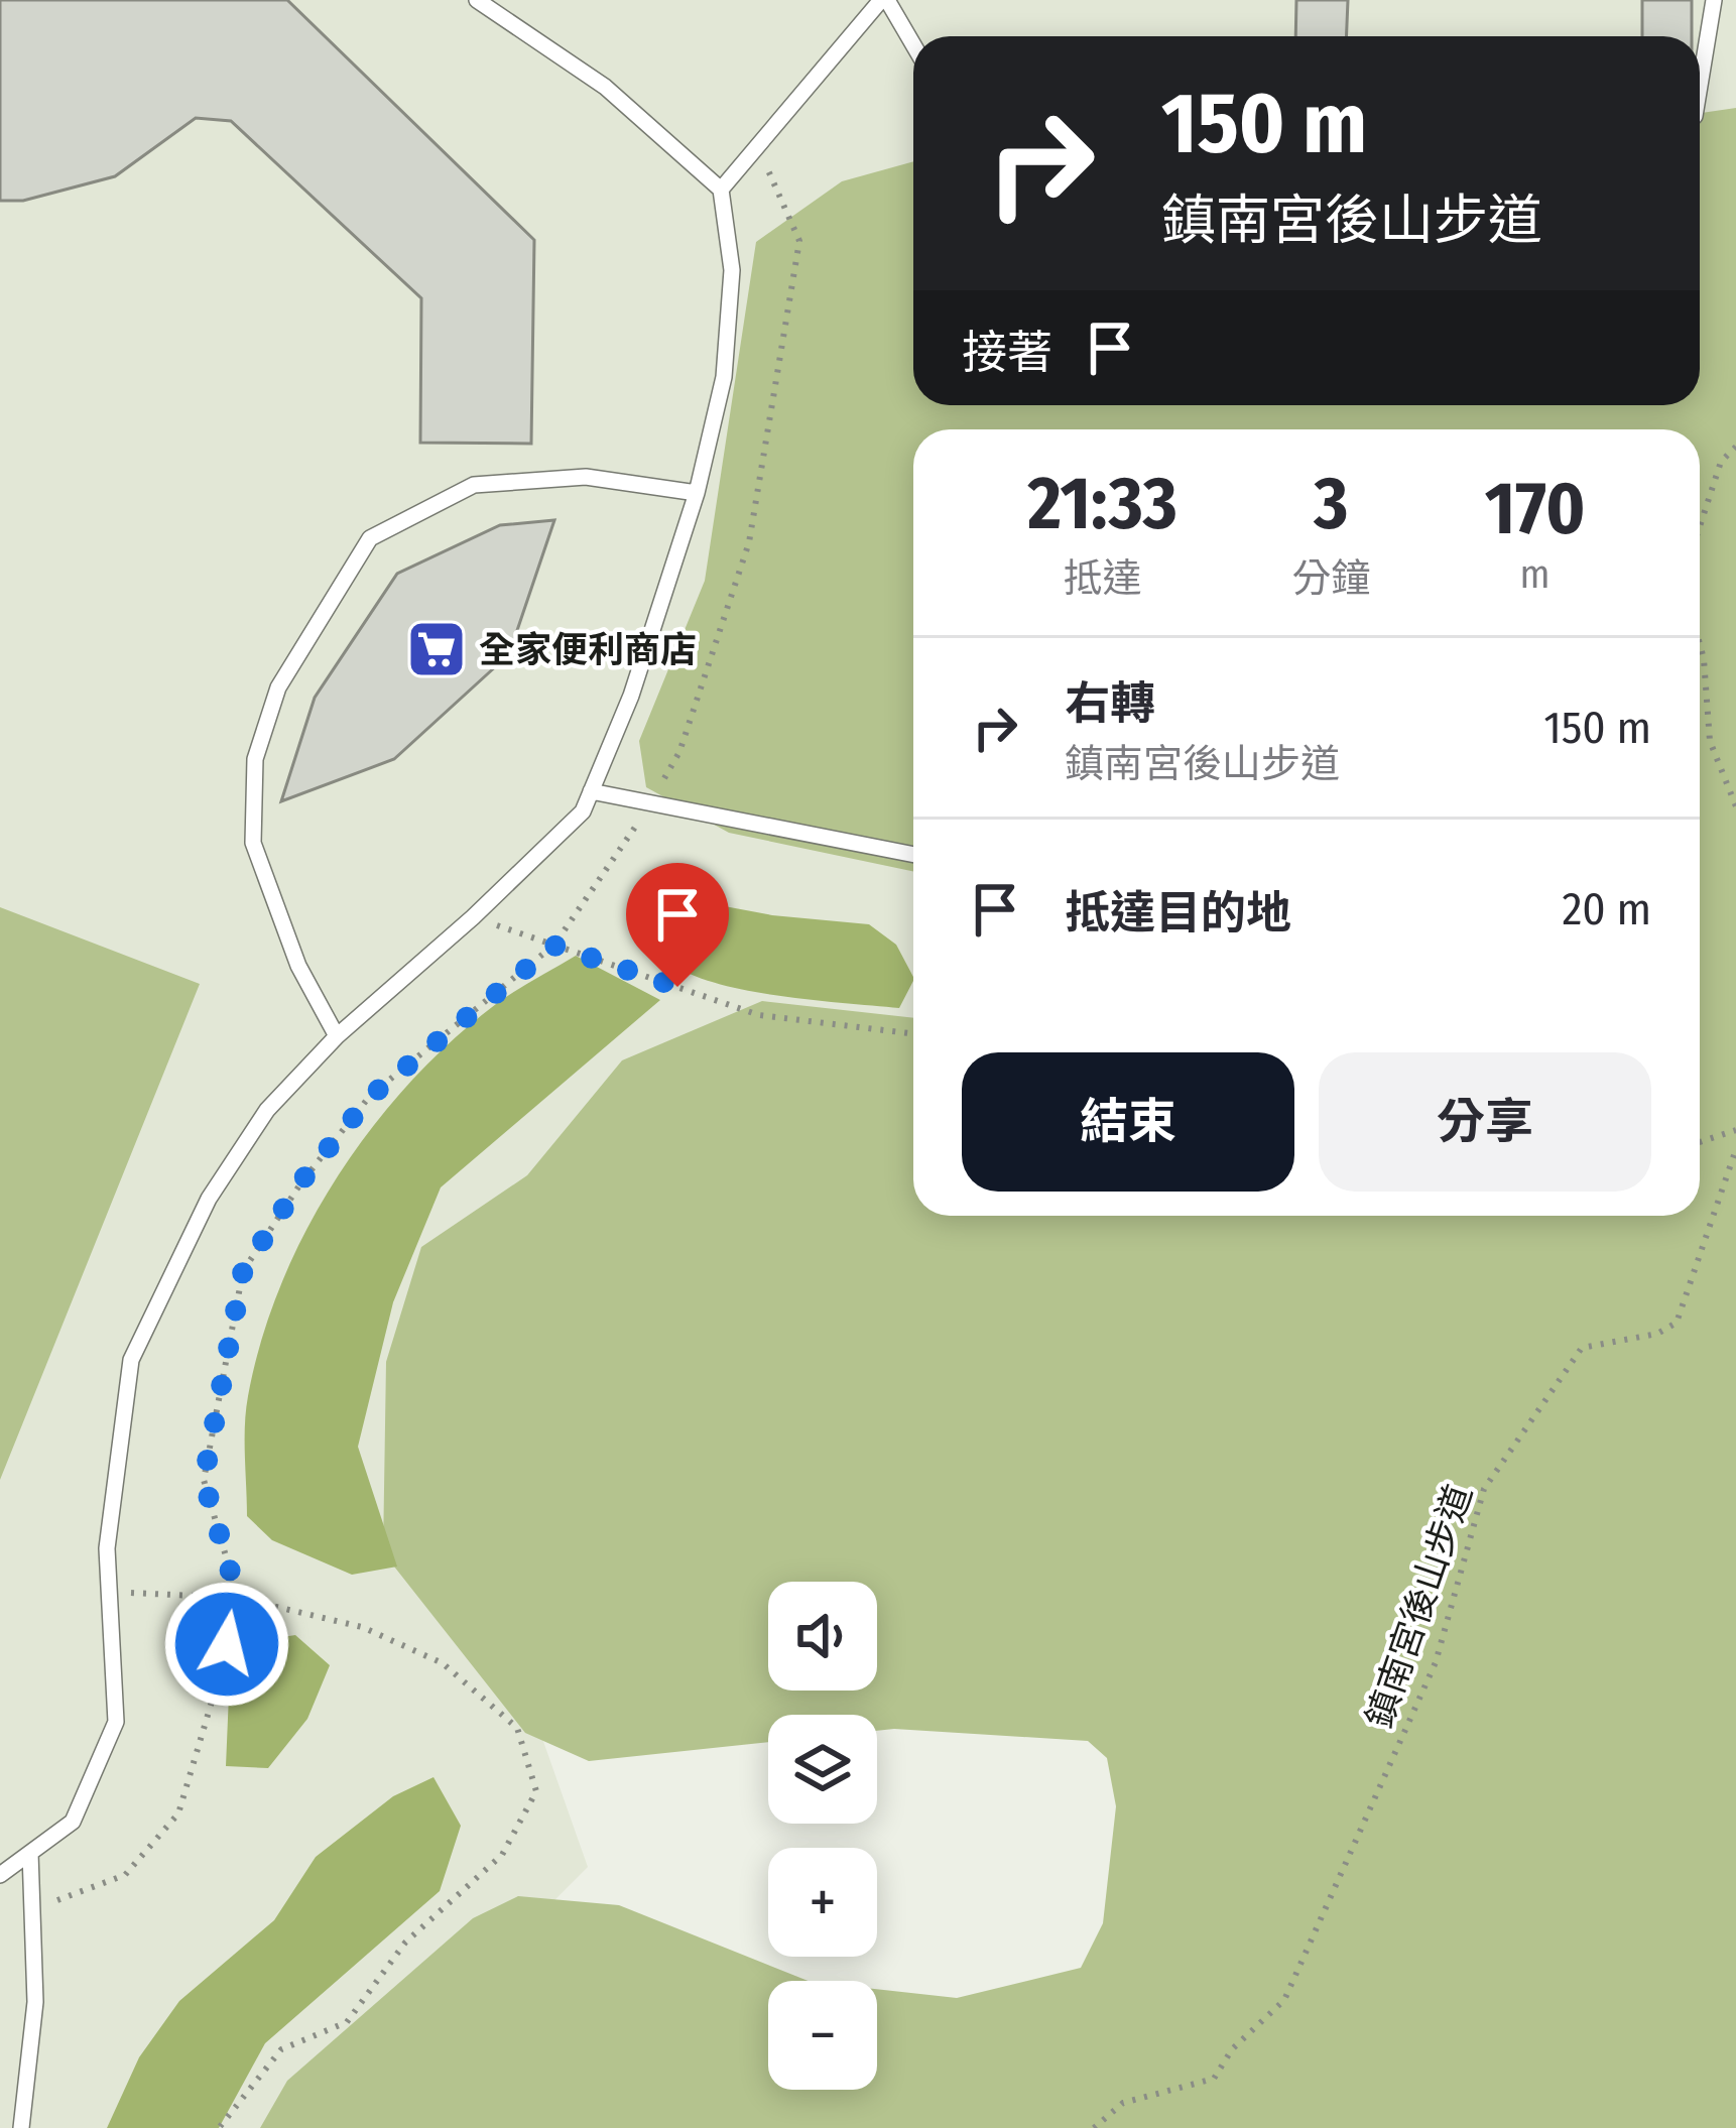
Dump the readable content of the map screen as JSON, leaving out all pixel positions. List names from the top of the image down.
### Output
{
  "streets": {
    "path": ["鎮南宮後山步道"]
  },
  "places": {
    "supermarket": ["全家便利商店"]
  },
  "page": {
    "turn": ["150 m", "鎮南宮後山步道"],
    "then": "接著",
    "eta": [
      "21:33",
      "抵達",
      "3",
      "分鐘",
      "170",
      "m"
    ],
    "list": [
      {
        "name": "右轉",
        "note": "鎮南宮後山步道",
        "value": "150 m"
      },
      {
        "name": "抵達目的地",
        "value": "20 m"
      }
    ],
    "buttons": ["結束", "分享"],
    "map_buttons": ["+", "−"]
  }
}
